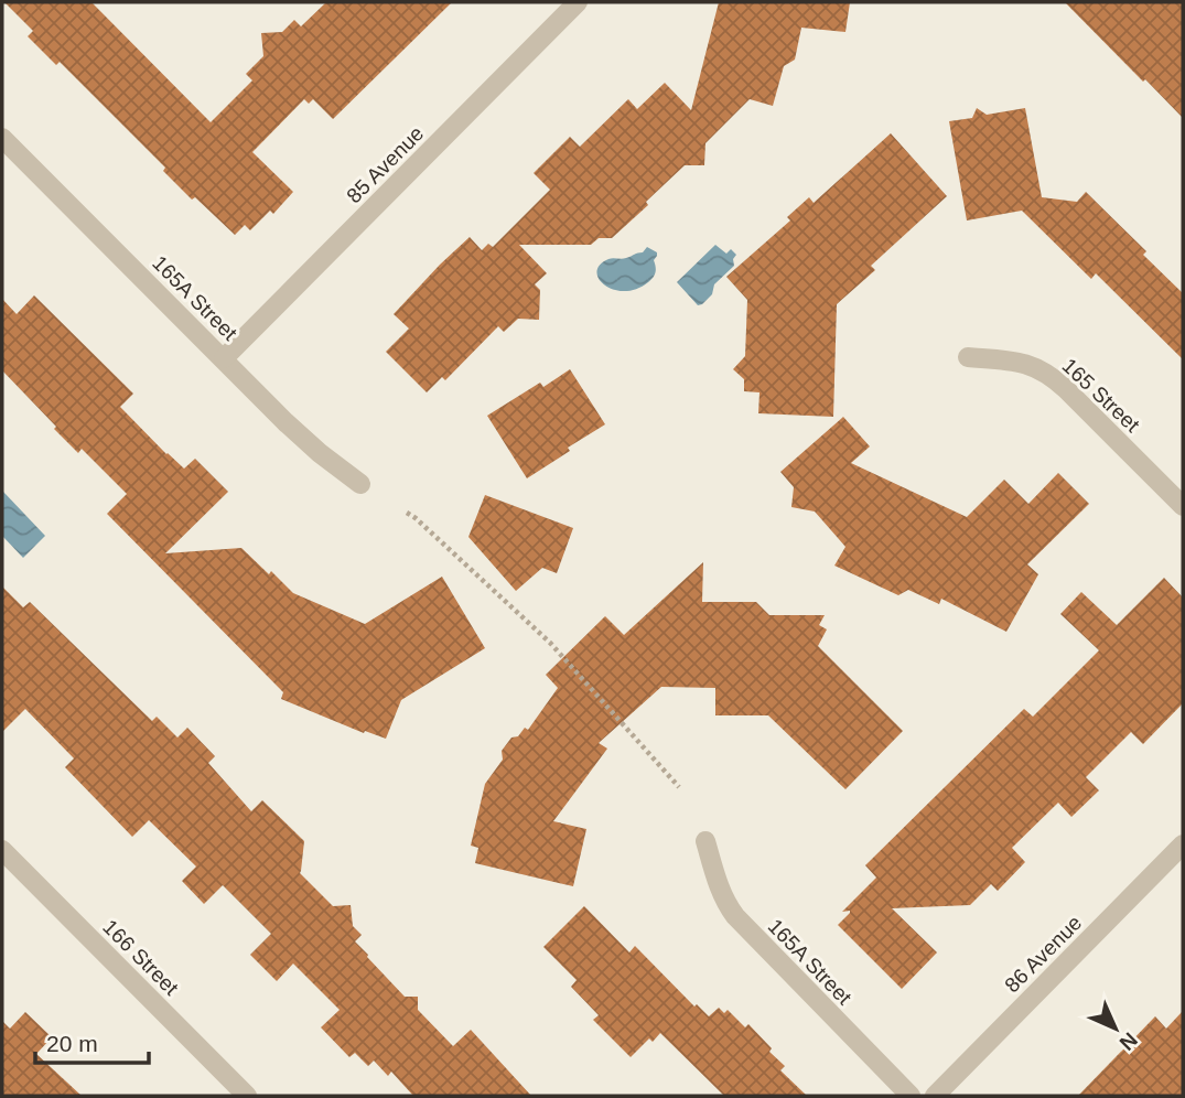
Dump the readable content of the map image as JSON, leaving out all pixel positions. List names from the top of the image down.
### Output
{
  "streets": {
    "street": [
      "85 Avenue",
      "165A Street",
      "165 Street",
      "86 Avenue",
      "166 Street"
    ]
  },
  "crossings": [
    ["85 Avenue", "165A Street"]
  ],
  "scale_bar": "20 m",
  "north": "bottom right"
}
